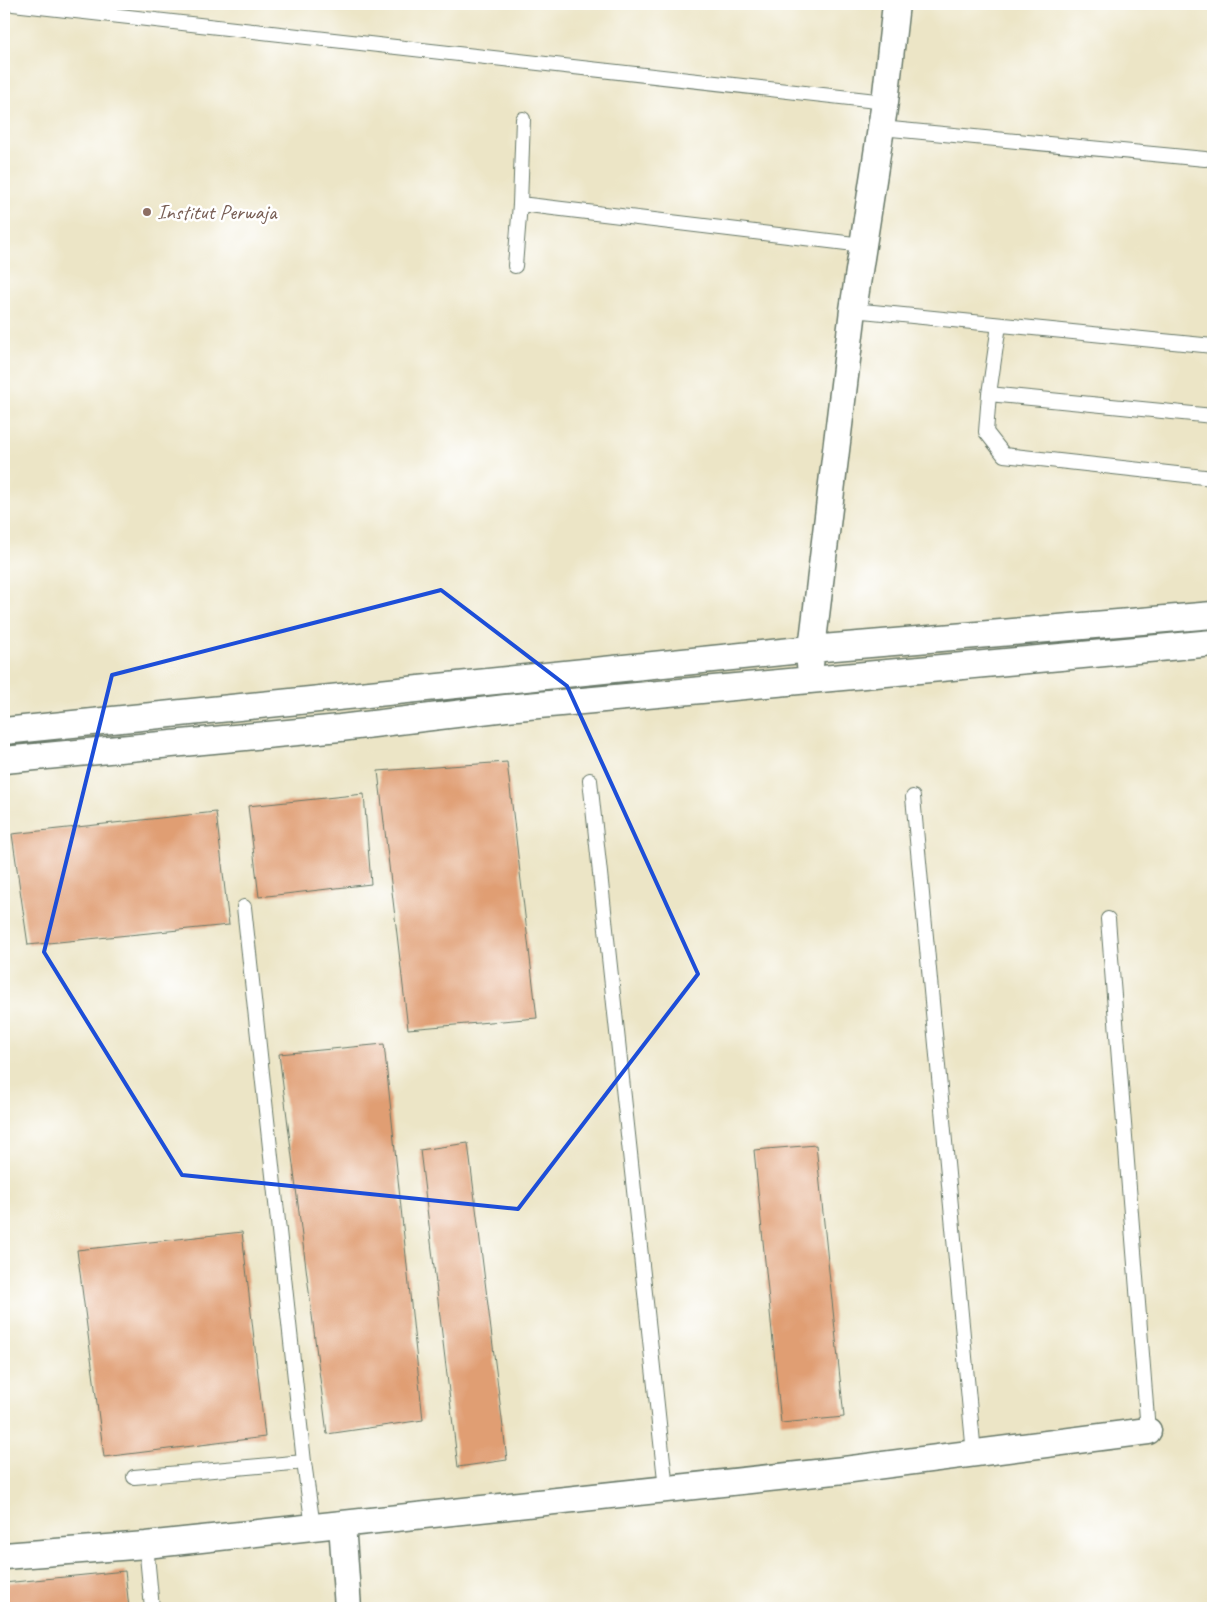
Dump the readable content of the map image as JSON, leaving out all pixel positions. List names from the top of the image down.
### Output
{
  "places": ["Institut Perwaja"]
}
